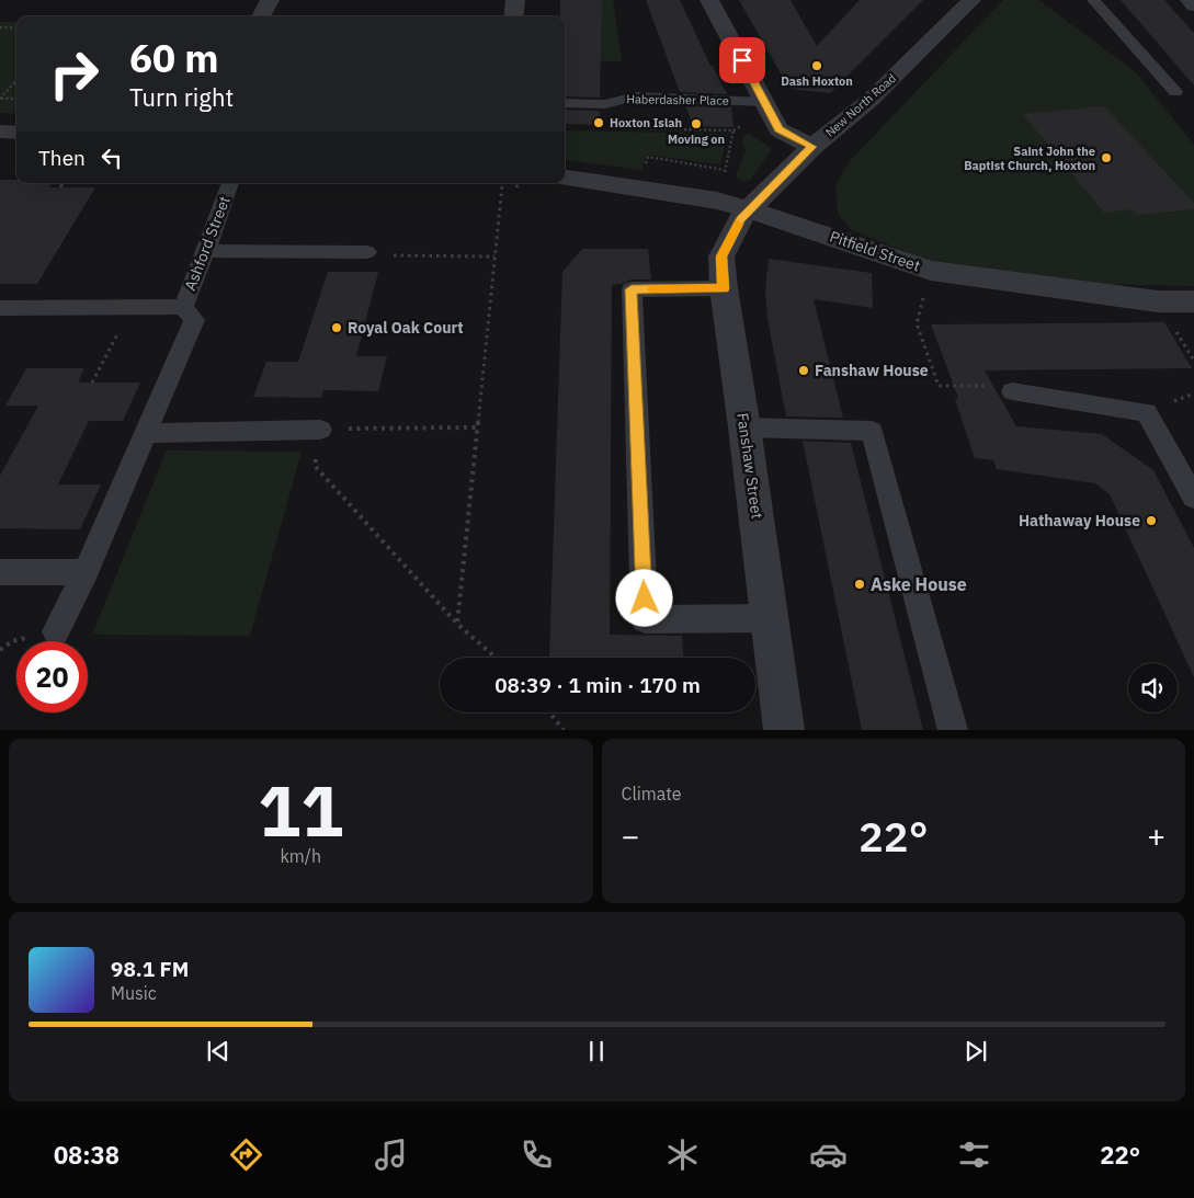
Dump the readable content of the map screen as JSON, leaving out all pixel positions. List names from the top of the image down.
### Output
{
  "streets": {
    "street": ["New North Road", "Pitfield Street", "Fanshaw Street"],
    "lane": ["Haberdasher Place", "Ashford Street"]
  },
  "crossings": [
    ["New North Road", "Pitfield Street"],
    ["New North Road", "Fanshaw Street"],
    ["Pitfield Street", "Fanshaw Street"]
  ],
  "places": [
    "Dash Hoxton",
    "Hoxton Islah",
    "Moving on",
    "Saint John the Baptist Church, Hoxton",
    "Royal Oak Court",
    "Fanshaw House",
    "Hathaway House",
    "Aske House"
  ],
  "page": {
    "turn": ["60 m", "Turn right"],
    "then": "Then",
    "limit": "20",
    "trip": "08:39 · 1 min · 170 m",
    "tile": [
      ["11", "km/h"],
      "Climate"
    ],
    "heat": ["−", "22°", "+"],
    "song": ["98.1 FM", "Music"],
    "tabs": ["08:38", "22°"]
  }
}
